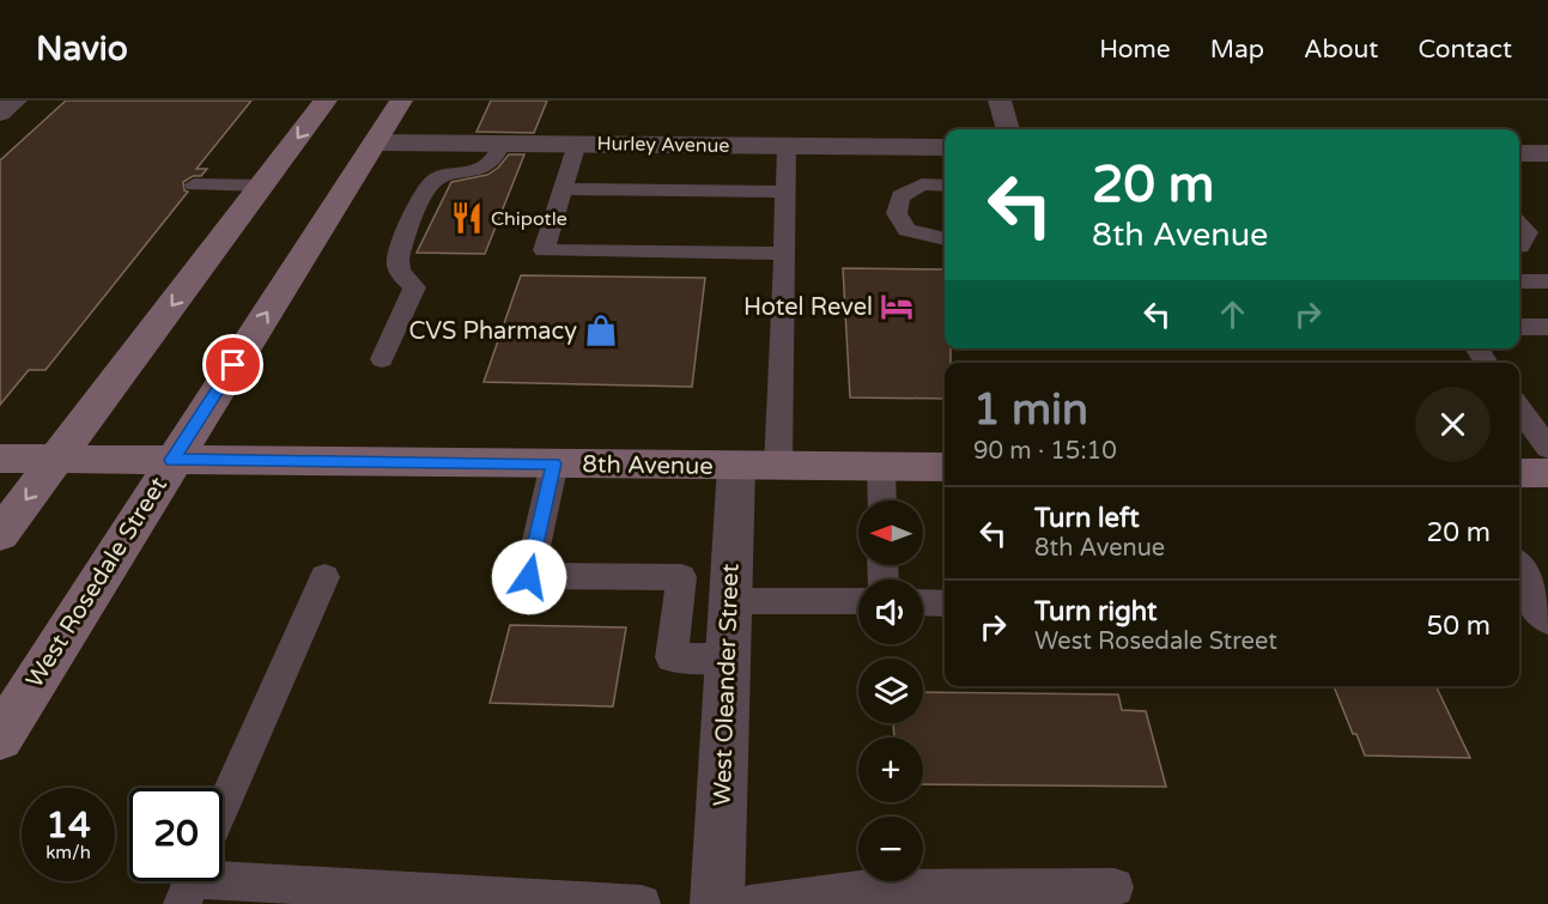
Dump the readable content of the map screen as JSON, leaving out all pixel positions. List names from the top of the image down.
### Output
{
  "streets": {
    "main road": ["8th Avenue", "West Rosedale Street"],
    "street": ["Hurley Avenue", "West Oleander Street"]
  },
  "crossings": [
    ["Hurley Avenue", "West Rosedale Street"],
    ["8th Avenue", "West Rosedale Street"],
    ["8th Avenue", "West Oleander Street"]
  ],
  "places": {
    "restaurant": ["Chipotle"],
    "hotel": ["Hotel Revel"],
    "shop": ["CVS Pharmacy"]
  },
  "north": "left",
  "page": {
    "header": "Navio",
    "nav": [
      "Home",
      "Map",
      "About",
      "Contact"
    ],
    "turn": ["20 m", "8th Avenue"],
    "heading": ["1 min", "90 m · 15:10"],
    "list": [
      {
        "name": "Turn left",
        "note": "8th Avenue",
        "value": "20 m"
      },
      {
        "name": "Turn right",
        "note": "West Rosedale Street",
        "value": "50 m"
      }
    ],
    "map_buttons": ["+", "−"],
    "speed": "14 km/h",
    "limit": "20"
  }
}
